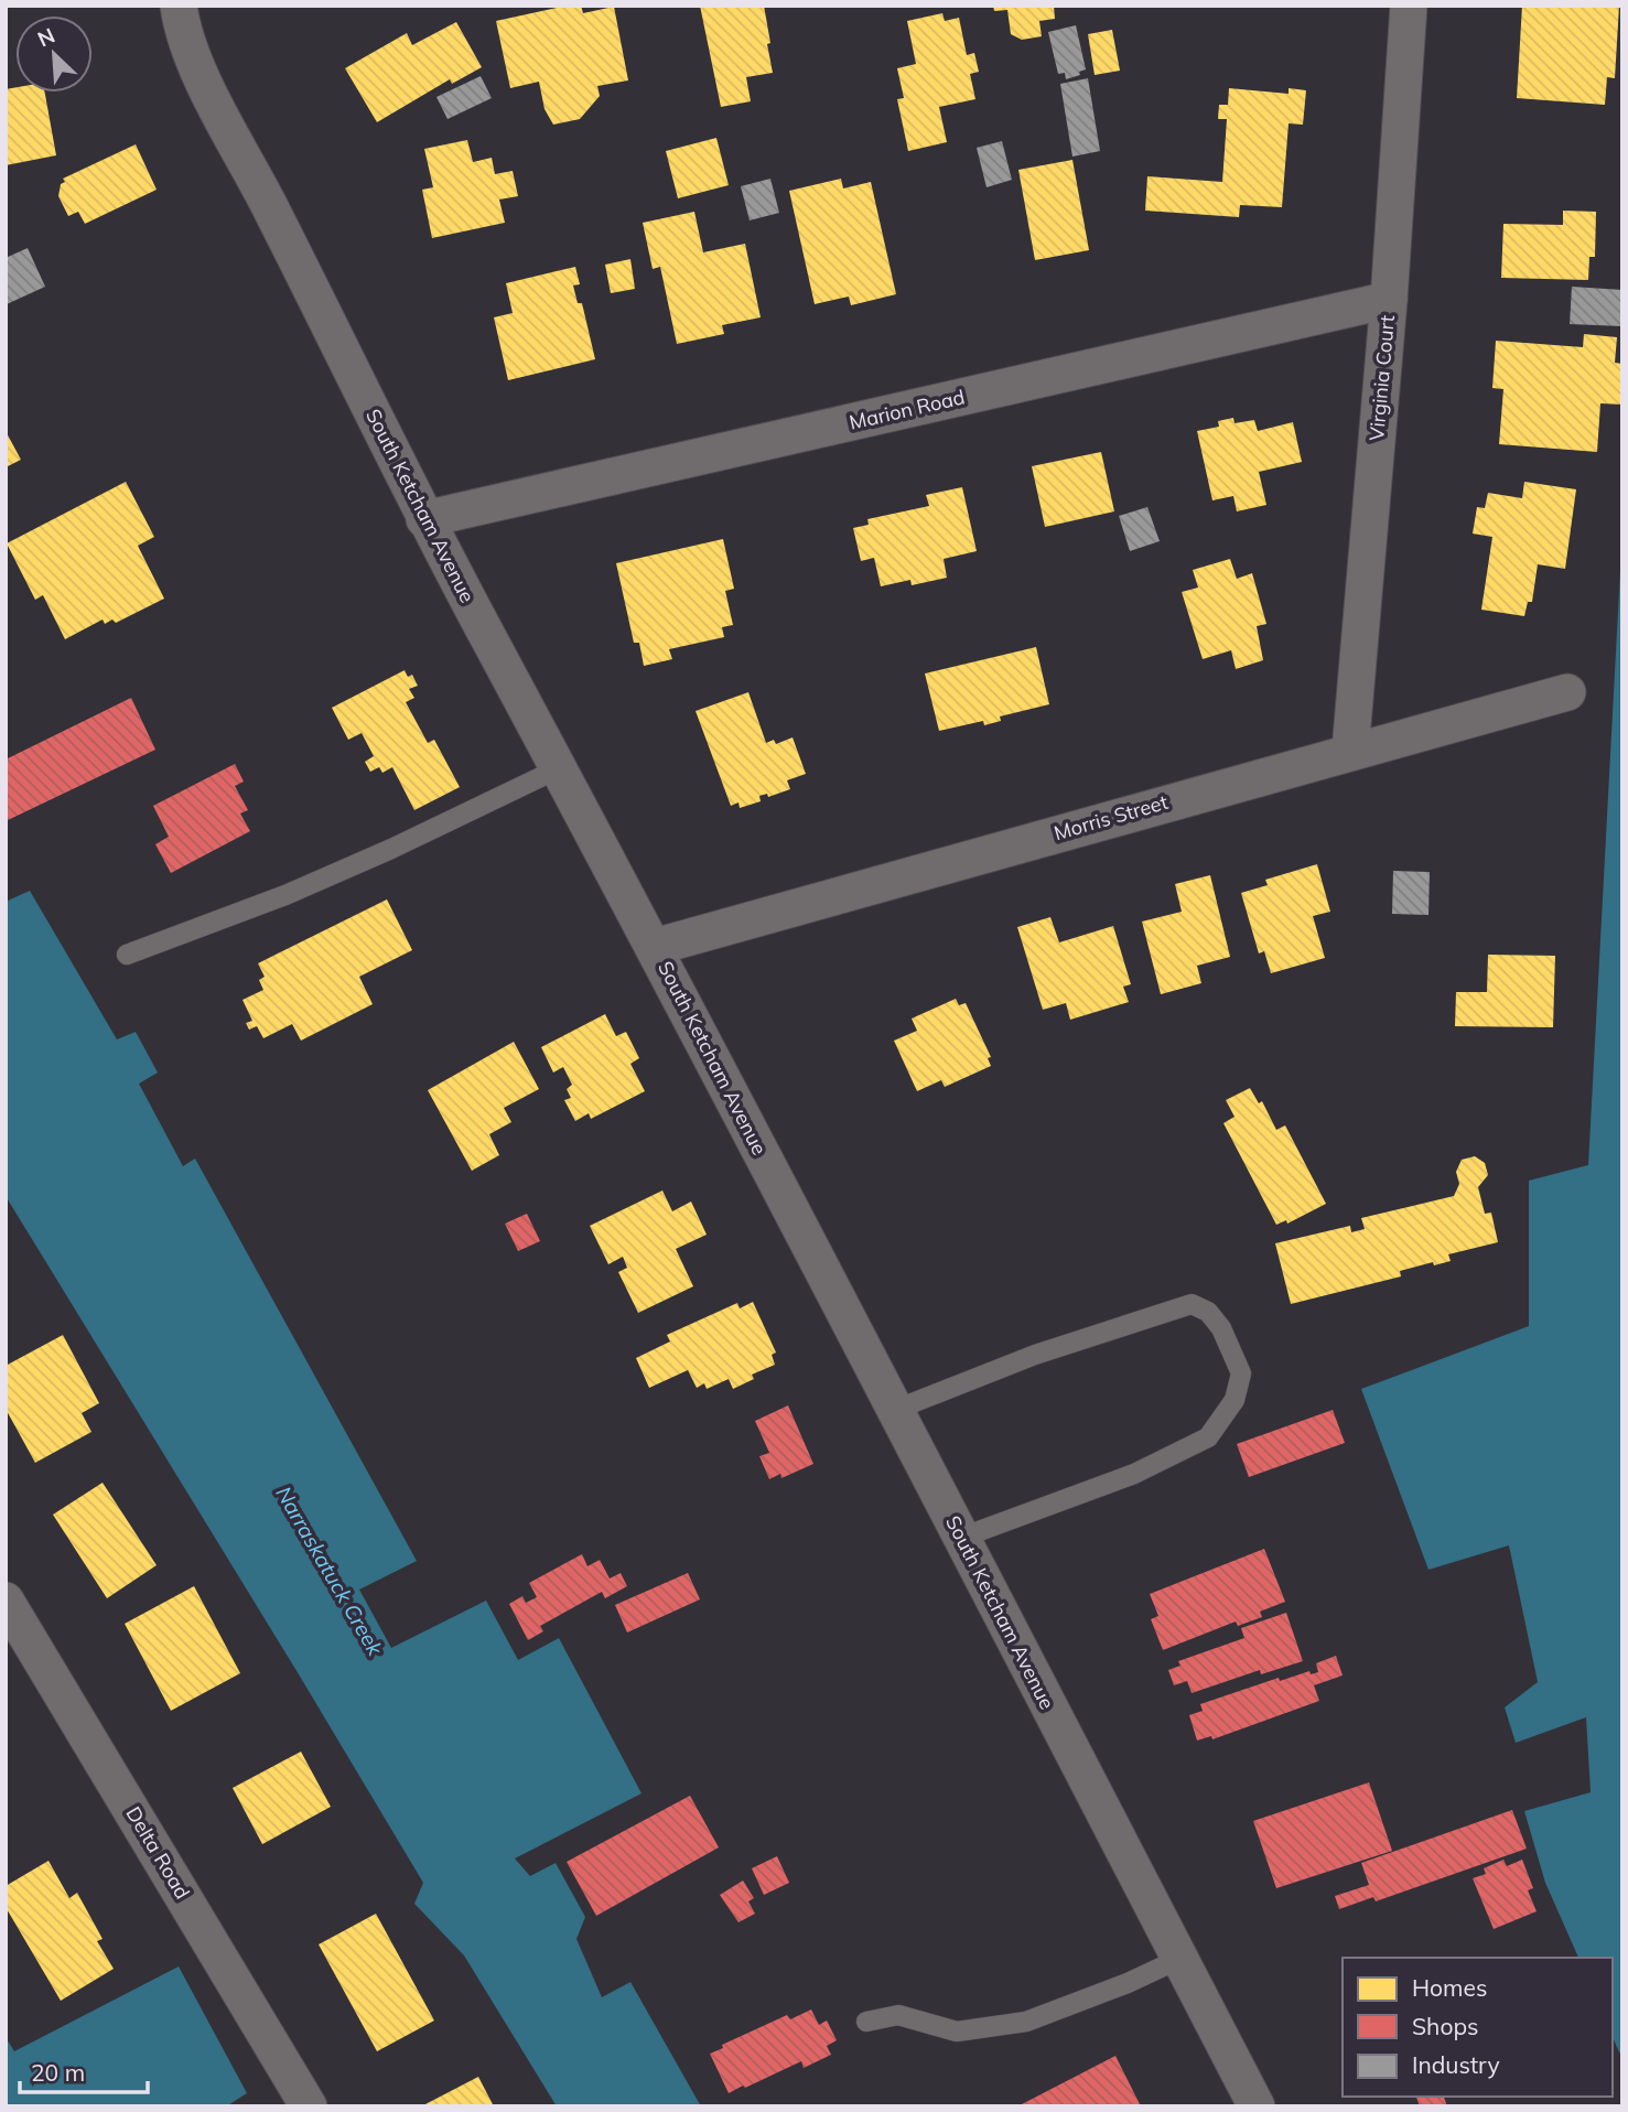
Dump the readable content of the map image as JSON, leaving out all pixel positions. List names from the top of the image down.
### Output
{
  "streets": {
    "street": [
      "Virginia Court",
      "Marion Road",
      "South Ketcham Avenue",
      "Morris Street",
      "Delta Road"
    ]
  },
  "crossings": [
    ["Virginia Court", "Marion Road"],
    ["Virginia Court", "Morris Street"],
    ["Marion Road", "South Ketcham Avenue"],
    ["South Ketcham Avenue", "Morris Street"]
  ],
  "water": ["Narraskatuck Creek"],
  "legend": ["Homes", "Shops", "Industry"],
  "scale_bar": "20 m",
  "north": "top left"
}
